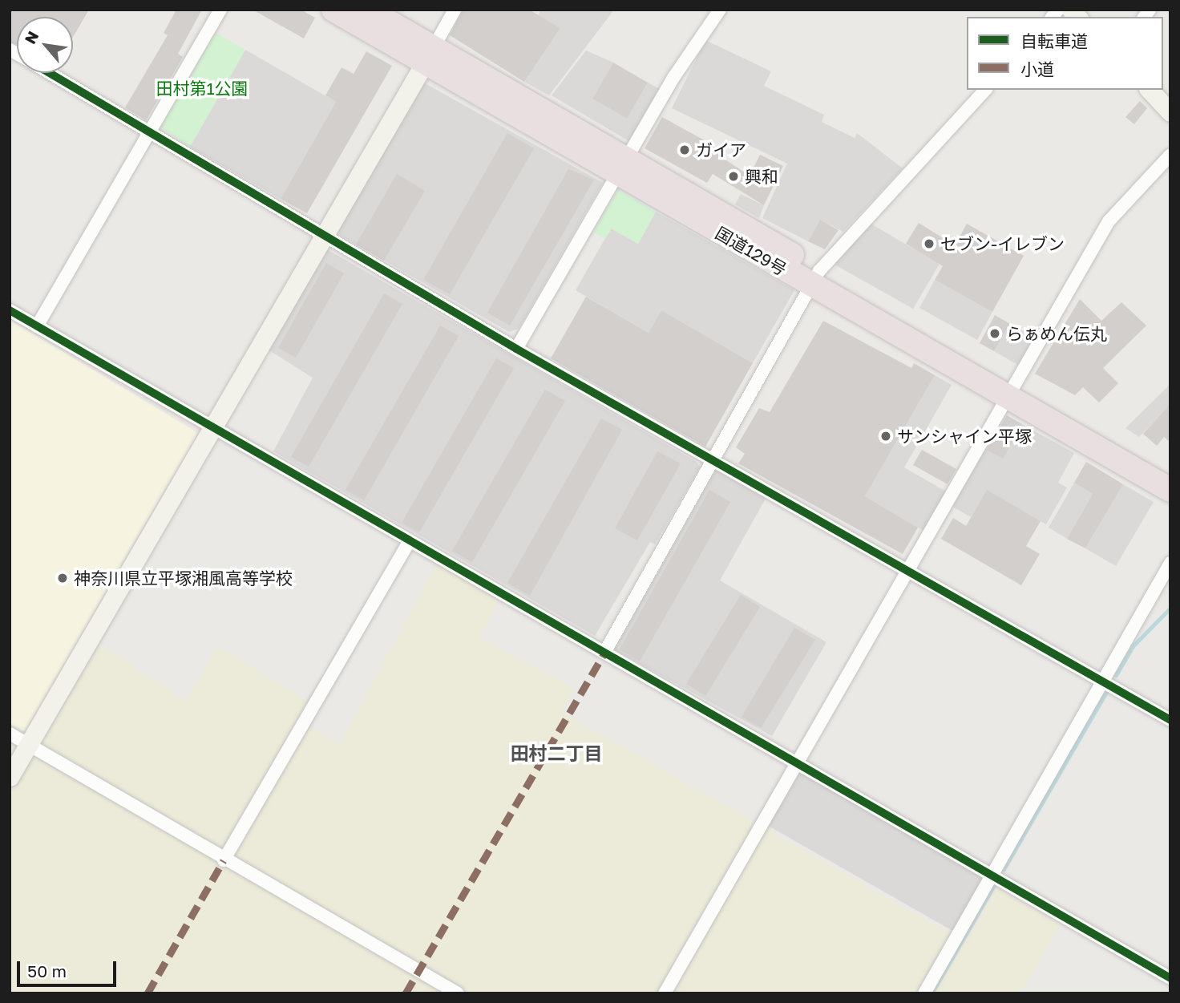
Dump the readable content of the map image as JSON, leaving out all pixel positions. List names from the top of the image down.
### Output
{
  "streets": {
    "highway": ["国道129号"]
  },
  "districts": ["田村二丁目"],
  "parks": ["田村第1公園"],
  "places": [
    "ガイア",
    "興和",
    "セブン-イレブン",
    "らぁめん伝丸",
    "サンシャイン平塚",
    "神奈川県立平塚湘風高等学校"
  ],
  "legend": ["自転車道", "小道"],
  "scale_bar": "50 m",
  "north": "top left"
}
